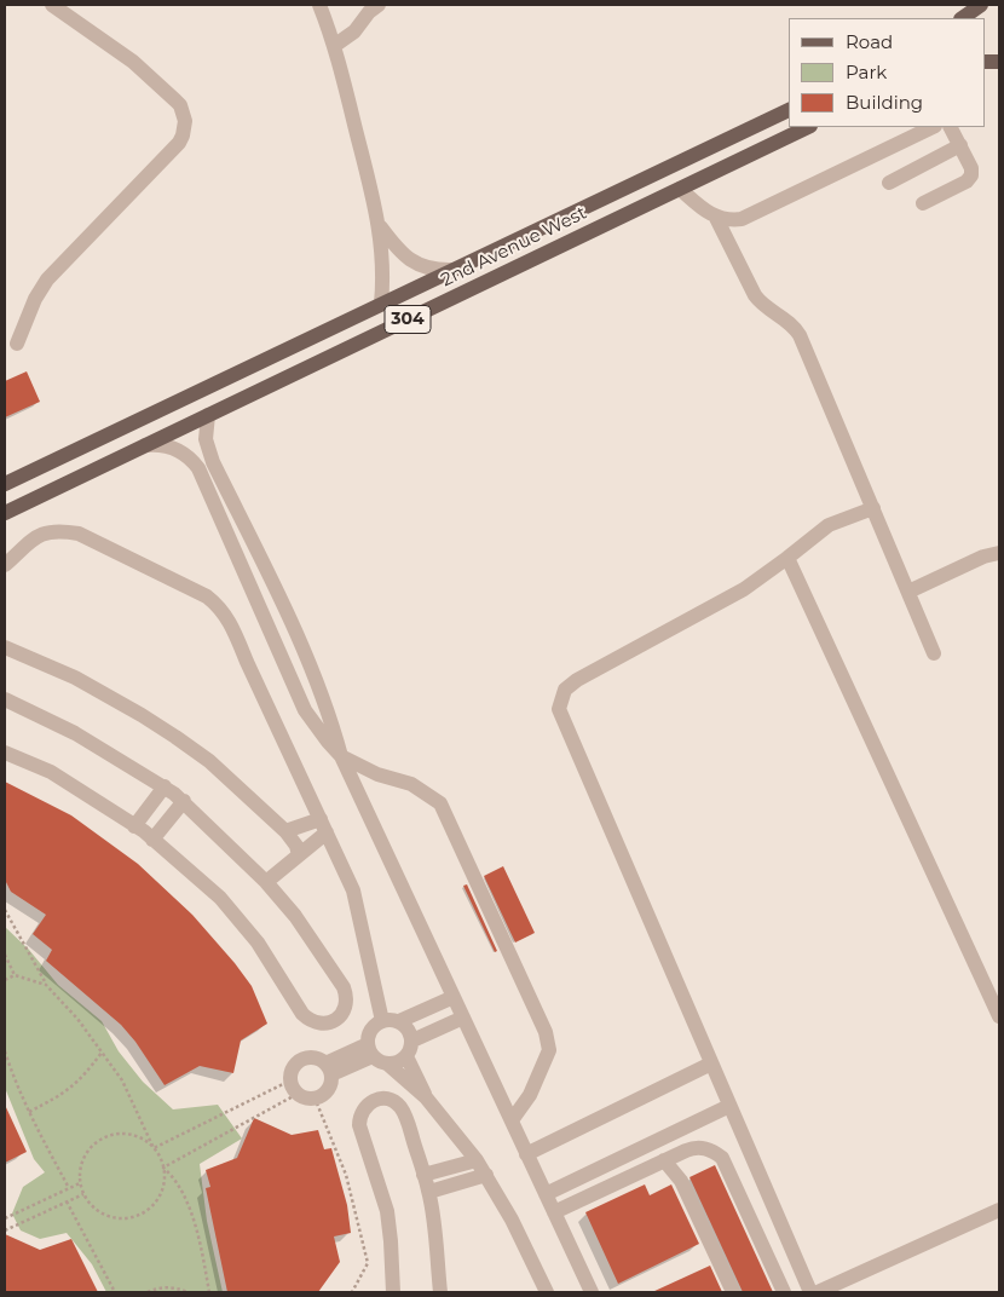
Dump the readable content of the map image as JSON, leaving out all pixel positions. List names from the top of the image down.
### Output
{
  "streets": {
    "main road": ["2nd Avenue West", "304"]
  },
  "legend": ["Road", "Park", "Building"]
}
